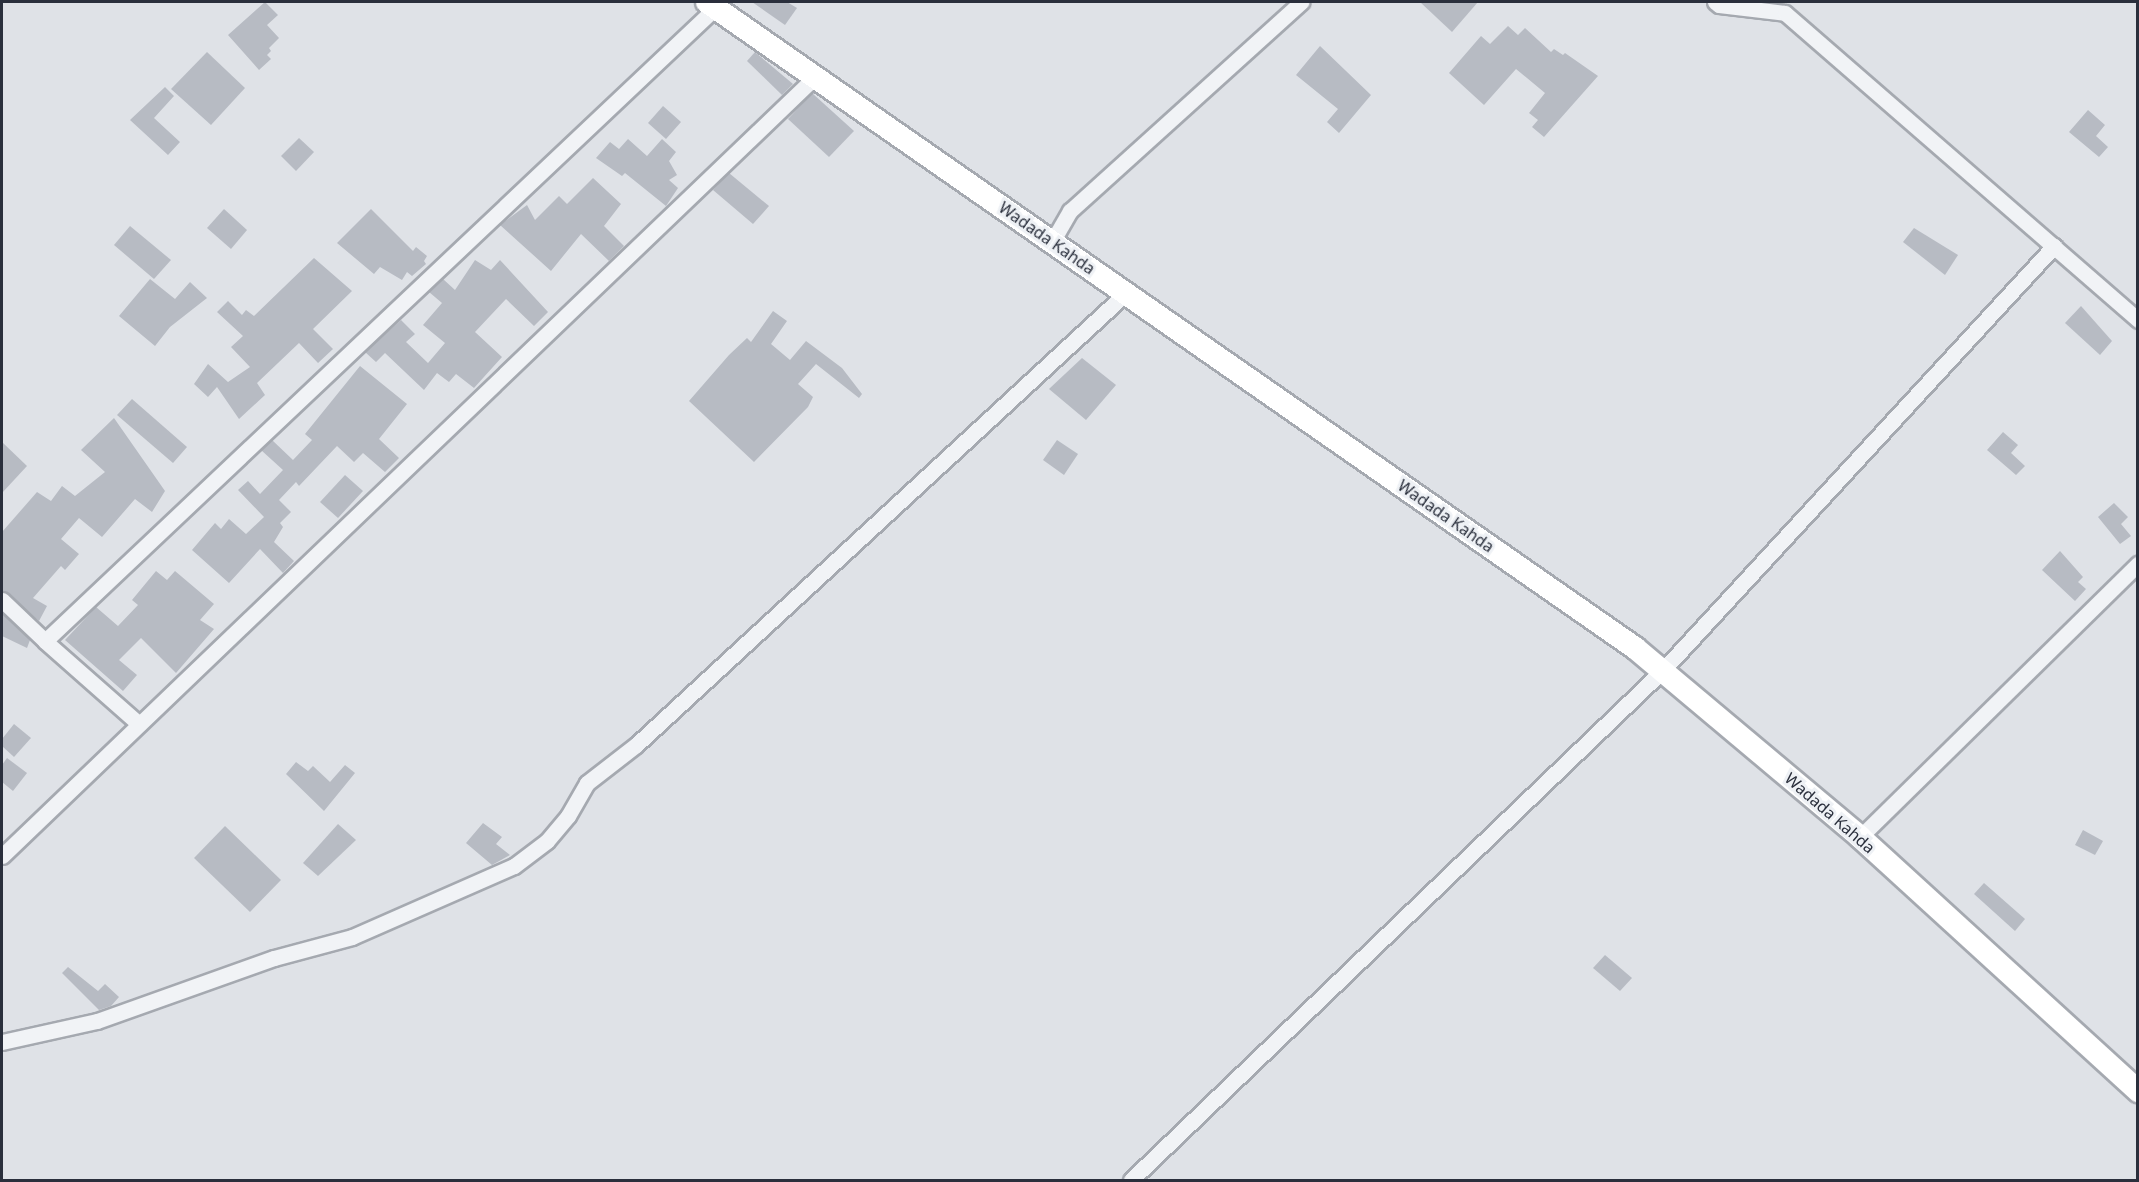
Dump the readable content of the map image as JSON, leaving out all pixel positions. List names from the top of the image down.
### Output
{
  "streets": {
    "main road": ["Wadada Kahda"]
  }
}
